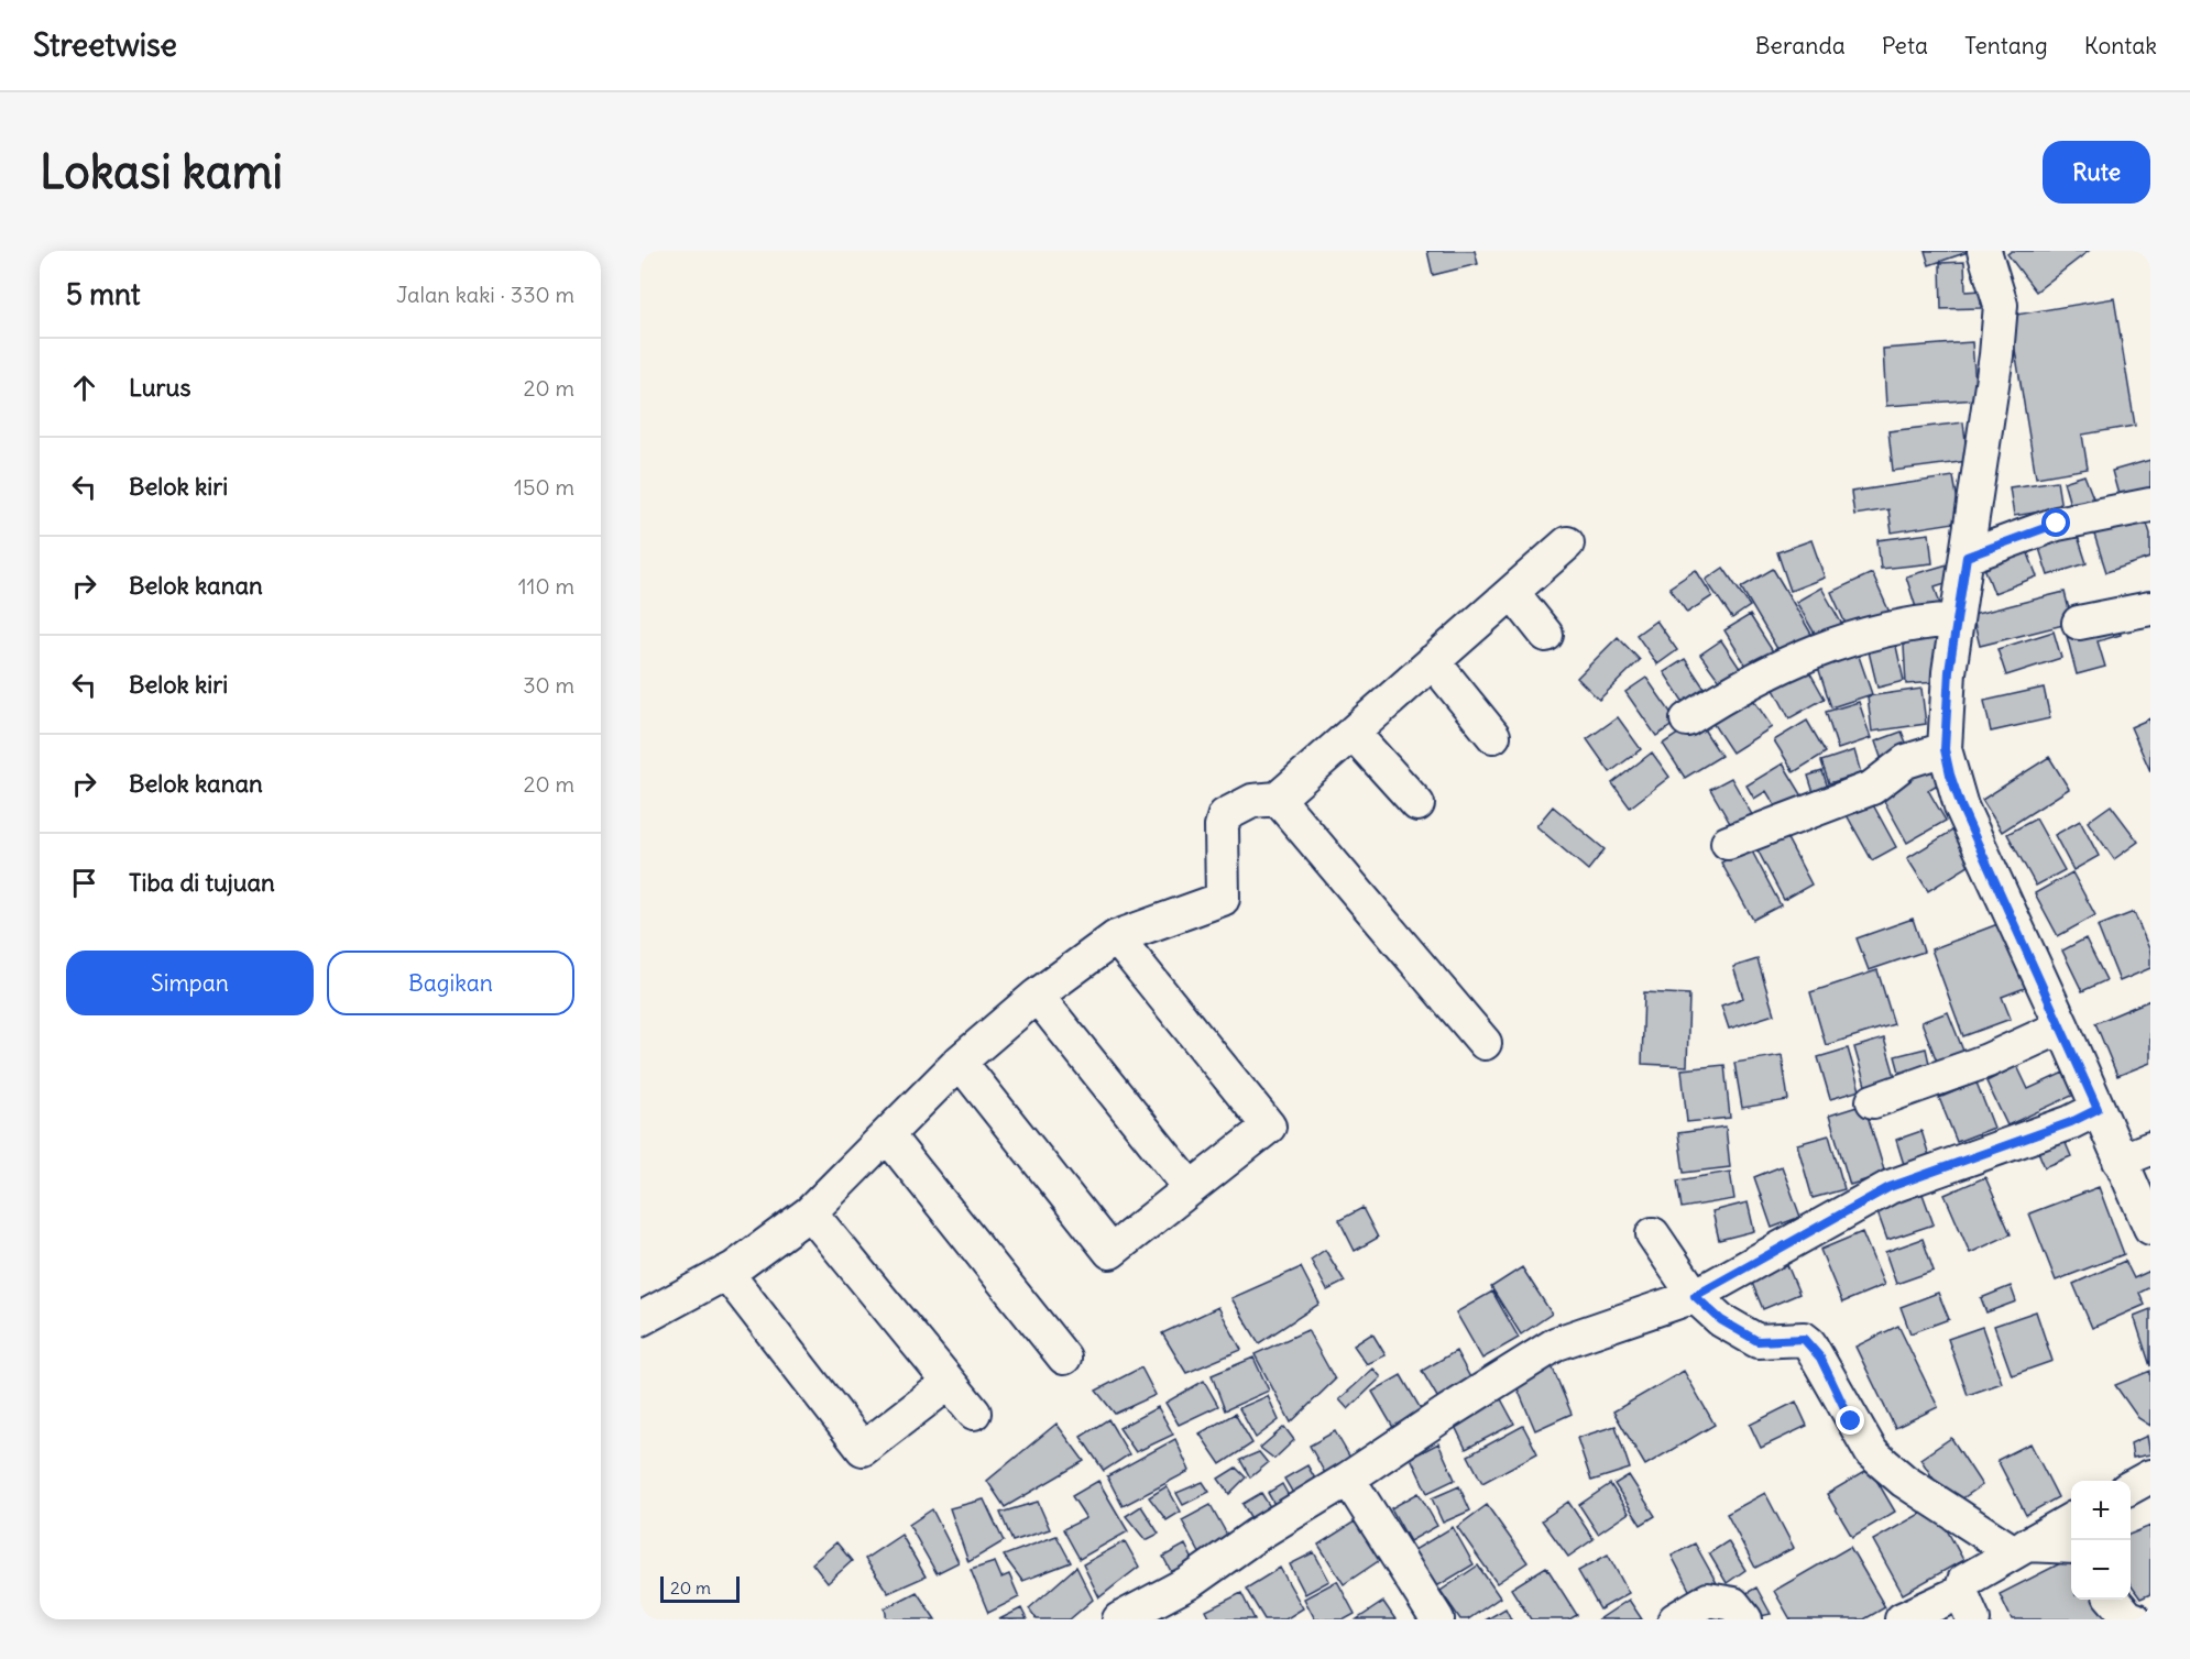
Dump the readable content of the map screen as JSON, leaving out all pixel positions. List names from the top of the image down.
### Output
{
  "scale_bar": "20 m",
  "page": {
    "header": "Streetwise",
    "nav": [
      "Beranda",
      "Peta",
      "Tentang",
      "Kontak"
    ],
    "buttons": [
      "Rute",
      ["Simpan", "Bagikan"]
    ],
    "title": "Lokasi kami",
    "heading": ["5 mnt", "Jalan kaki · 330 m"],
    "list": [
      ["Lurus", "20 m"],
      ["Belok kiri", "150 m"],
      ["Belok kanan", "110 m"],
      ["Belok kiri", "30 m"],
      ["Belok kanan", "20 m"],
      "Tiba di tujuan"
    ],
    "map_buttons": ["+", "−"],
    "scale": "20 m"
  }
}
